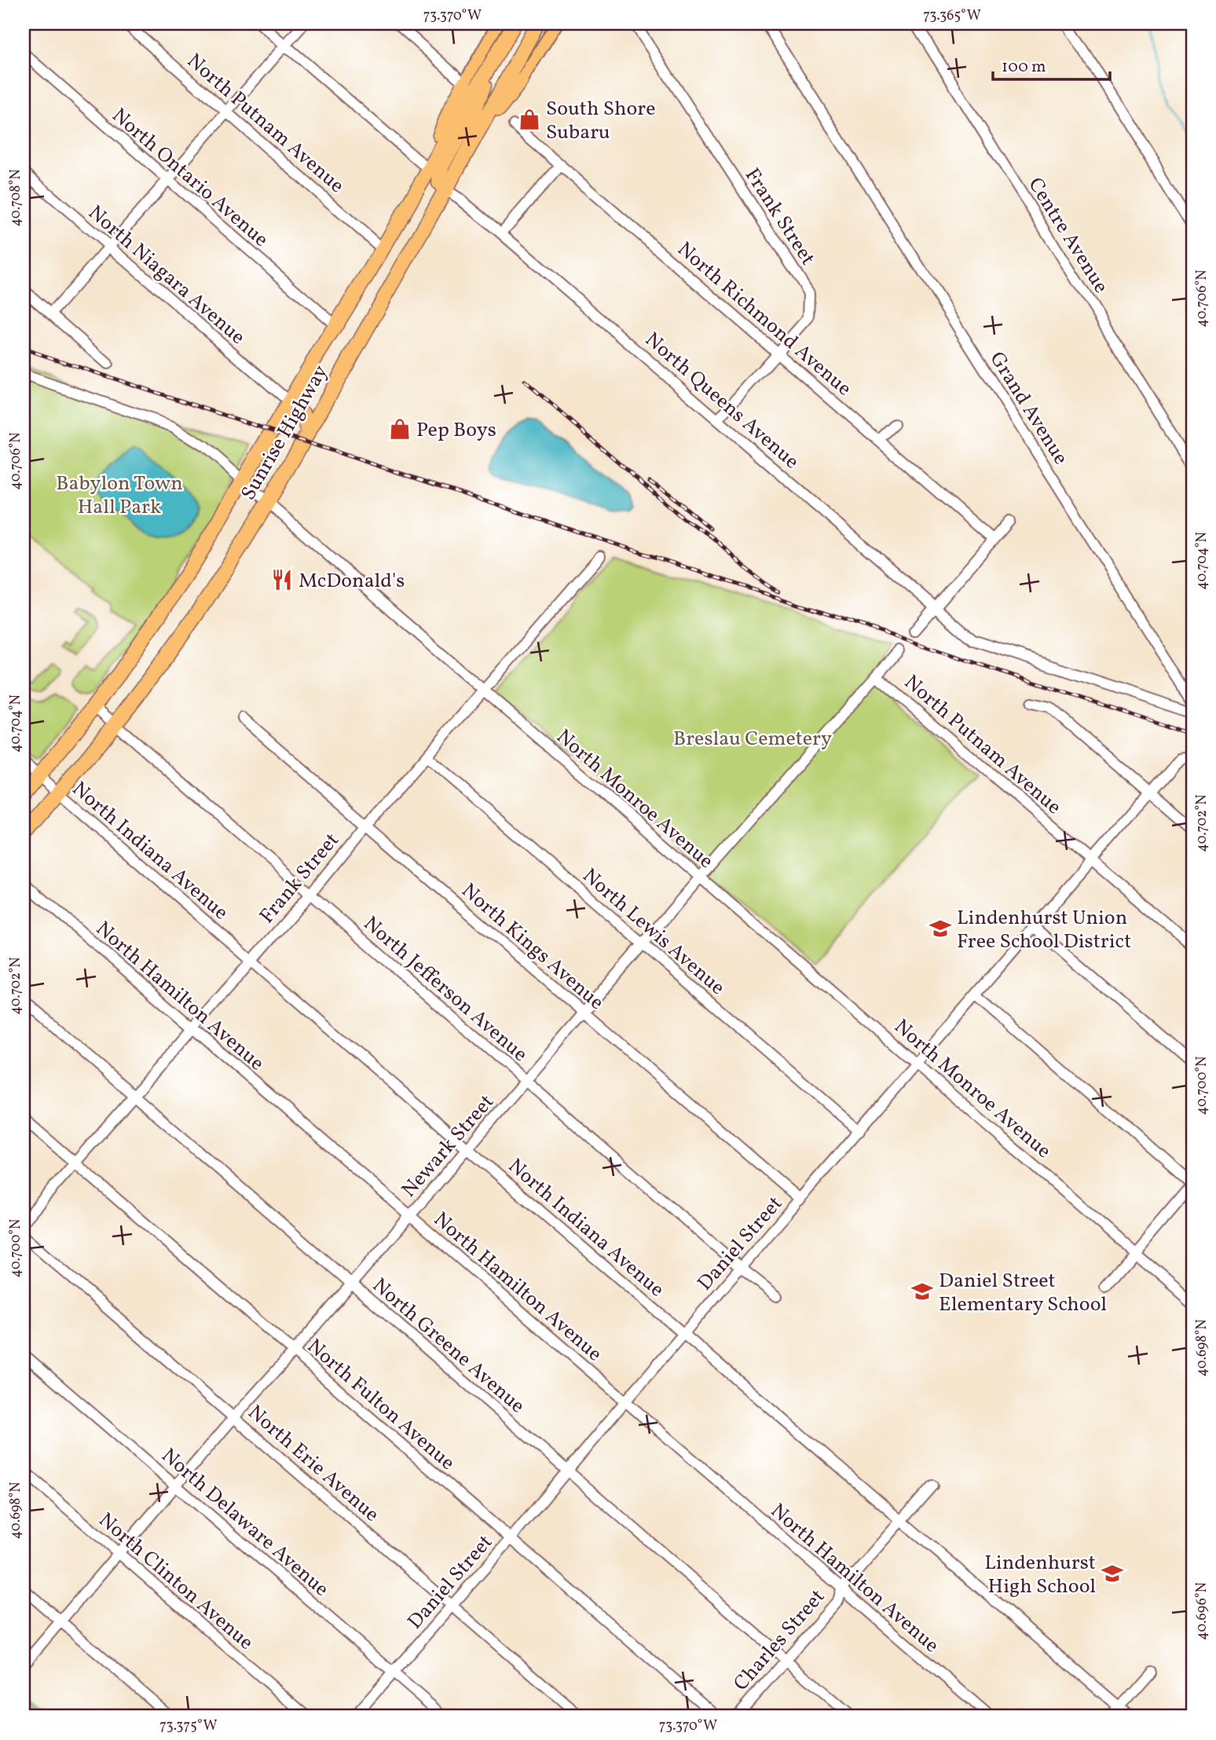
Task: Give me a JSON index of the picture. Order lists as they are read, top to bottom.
{
  "streets": {
    "highway": ["Sunrise Highway"],
    "street": [
      "North Putnam Avenue",
      "North Ontario Avenue",
      "Frank Street",
      "Centre Avenue",
      "North Niagara Avenue",
      "North Richmond Avenue",
      "North Queens Avenue",
      "Grand Avenue",
      "North Monroe Avenue",
      "North Indiana Avenue",
      "North Lewis Avenue",
      "North Kings Avenue",
      "North Jefferson Avenue",
      "North Hamilton Avenue",
      "Newark Street",
      "Daniel Street",
      "North Greene Avenue",
      "North Fulton Avenue",
      "North Erie Avenue",
      "North Delaware Avenue",
      "North Clinton Avenue",
      "Charles Street"
    ]
  },
  "crossings": [
    ["North Putnam Avenue", "Sunrise Highway"],
    ["North Putnam Avenue", "Newark Street"],
    ["North Putnam Avenue", "Daniel Street"],
    ["North Ontario Avenue", "Sunrise Highway"],
    ["Frank Street", "North Richmond Avenue"],
    ["Frank Street", "North Queens Avenue"],
    ["Frank Street", "North Monroe Avenue"],
    ["Frank Street", "North Indiana Avenue"],
    ["Frank Street", "North Lewis Avenue"],
    ["Frank Street", "North Kings Avenue"],
    ["Frank Street", "North Jefferson Avenue"],
    ["Frank Street", "North Hamilton Avenue"],
    ["Frank Street", "North Greene Avenue"],
    ["Frank Street", "North Fulton Avenue"],
    ["North Niagara Avenue", "Sunrise Highway"],
    ["North Queens Avenue", "Sunrise Highway"],
    ["Sunrise Highway", "North Monroe Avenue"],
    ["Sunrise Highway", "North Indiana Avenue"],
    ["Sunrise Highway", "North Jefferson Avenue"],
    ["North Monroe Avenue", "Newark Street"],
    ["North Monroe Avenue", "Daniel Street"],
    ["North Indiana Avenue", "Newark Street"],
    ["North Indiana Avenue", "Daniel Street"],
    ["North Indiana Avenue", "Charles Street"],
    ["North Lewis Avenue", "Newark Street"],
    ["North Lewis Avenue", "Daniel Street"],
    ["North Kings Avenue", "Newark Street"],
    ["North Kings Avenue", "Daniel Street"],
    ["North Jefferson Avenue", "Newark Street"],
    ["North Jefferson Avenue", "Daniel Street"],
    ["North Hamilton Avenue", "Newark Street"],
    ["North Hamilton Avenue", "Daniel Street"],
    ["North Hamilton Avenue", "Charles Street"],
    ["Newark Street", "North Greene Avenue"],
    ["Newark Street", "North Fulton Avenue"],
    ["Newark Street", "North Erie Avenue"],
    ["Newark Street", "North Delaware Avenue"],
    ["Newark Street", "North Clinton Avenue"],
    ["Daniel Street", "North Greene Avenue"],
    ["Daniel Street", "North Fulton Avenue"],
    ["Daniel Street", "North Erie Avenue"],
    ["Daniel Street", "North Delaware Avenue"],
    ["North Greene Avenue", "Charles Street"]
  ],
  "parks": ["Babylon Town Hall Park", "Breslau Cemetery"],
  "places": {
    "shop": ["South Shore Subaru", "Pep Boys"],
    "restaurant": ["McDonald's"],
    "school or university": ["Lindenhurst Union Free School District", "Daniel Street Elementary School", "Lindenhurst High School"]
  },
  "scale_bar": "100 m",
  "coordinates": [
    "73.370°W",
    "73.365°W",
    "40.708°N",
    "40.706°N",
    "40.704°N",
    "40.702°N",
    "40.700°N",
    "40.698°N",
    "40.696°N",
    "73.375°W"
  ]
}
